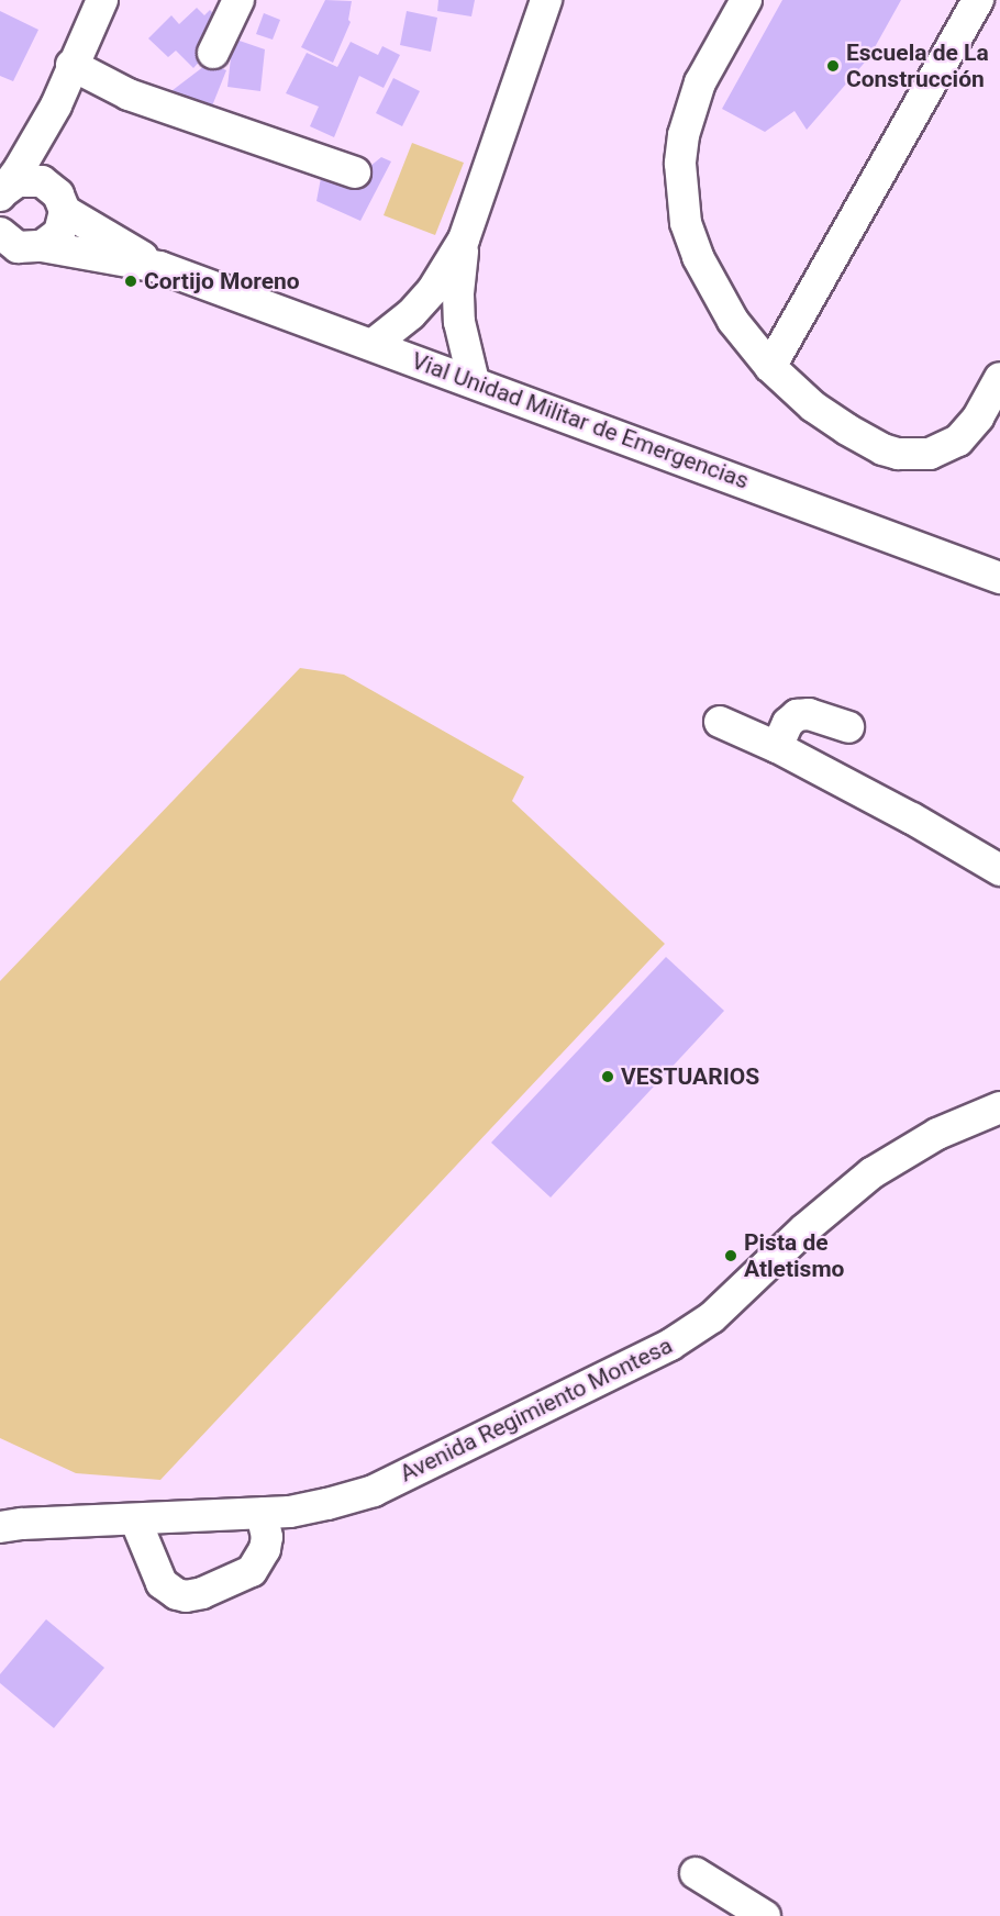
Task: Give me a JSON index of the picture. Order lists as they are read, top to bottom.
{
  "streets": {
    "street": ["Vial Unidad Militar de Emergencias", "Avenida Regimiento Montesa"]
  },
  "places": [
    "Escuela de La Construcción",
    "Cortijo Moreno",
    "VESTUARIOS",
    "Pista de Atletismo"
  ]
}
